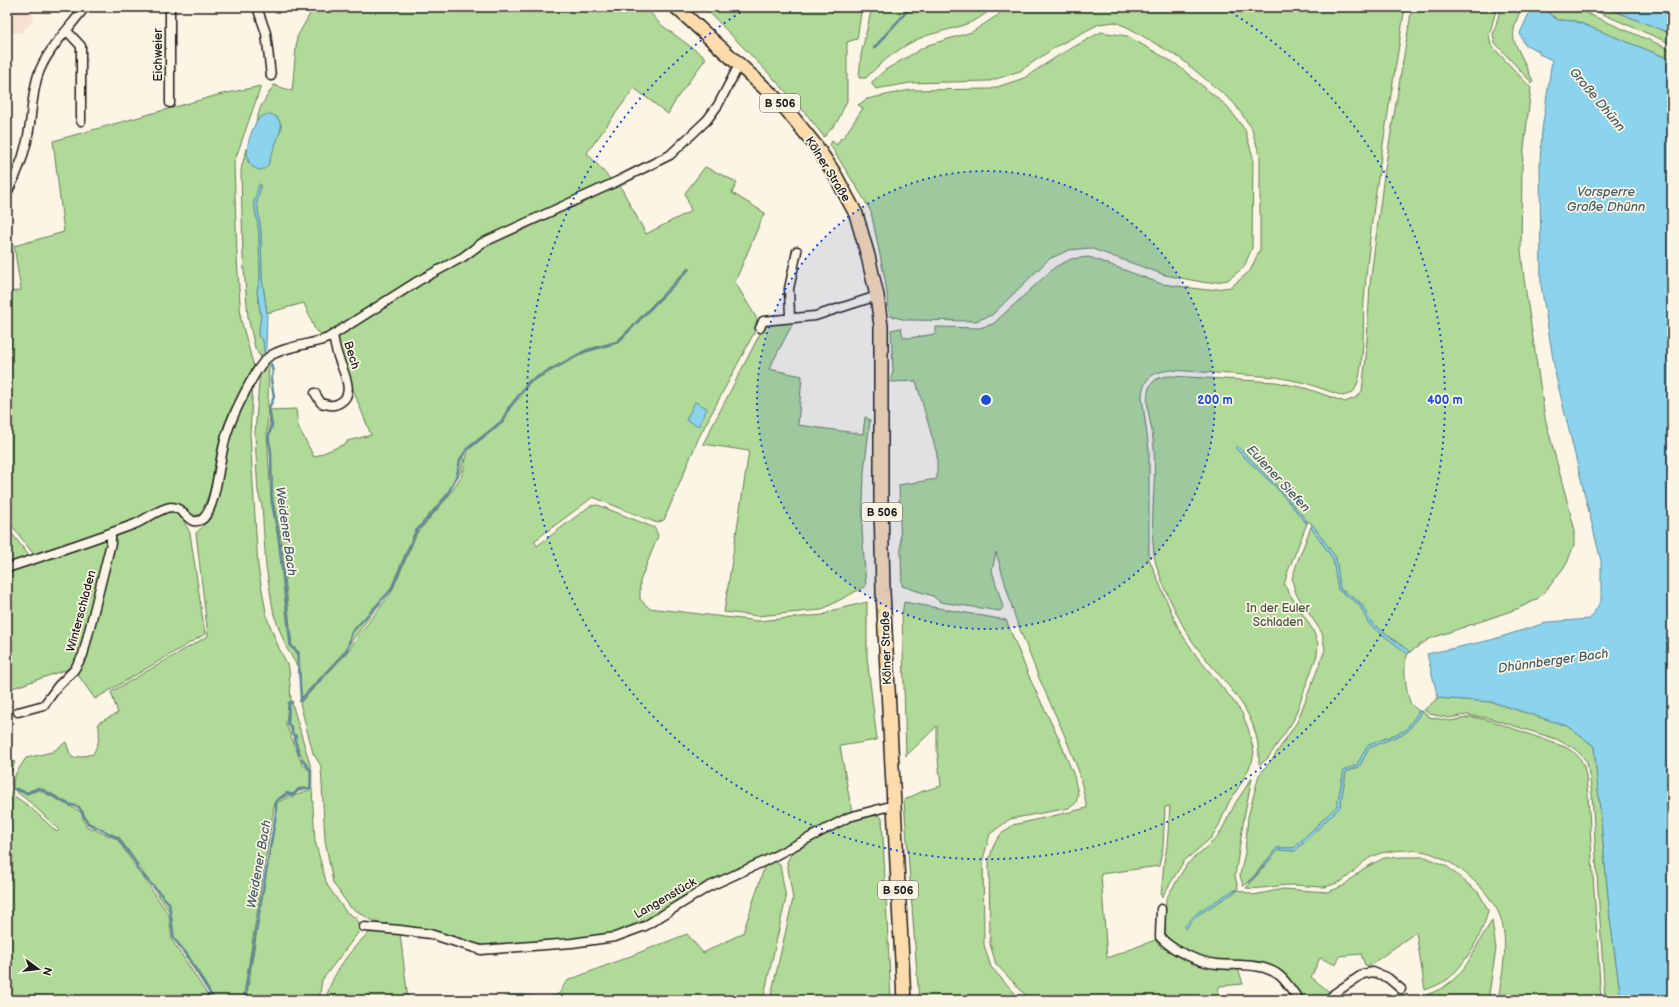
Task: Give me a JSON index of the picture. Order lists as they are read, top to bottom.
{
  "streets": {
    "main road": ["B 506", "Kölner Straße"],
    "street": [
      "Eichweier",
      "Bech",
      "Winterschladen",
      "Langenstück"
    ]
  },
  "crossings": [
    ["Kölner Straße", "Langenstück"],
    ["Bech", "Winterschladen"]
  ],
  "water": [
    "Große Dhünn",
    "Vorsperre Große Dhünn",
    "Eulener Siefen",
    "Weidener Bach",
    "Dhünnberger Bach"
  ],
  "parks": ["In der Euler Schladen"],
  "north": "right",
  "rings": ["200 m", "400 m"]
}
